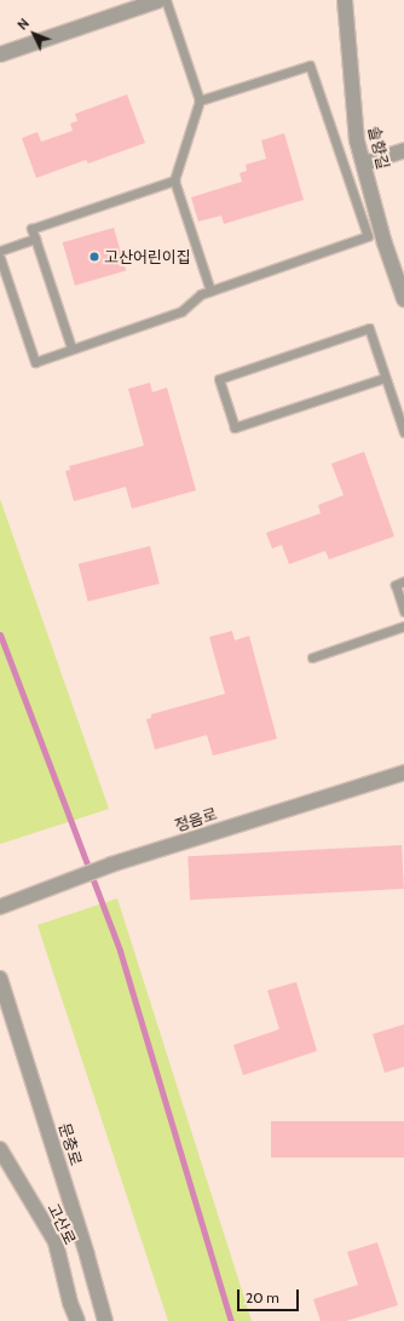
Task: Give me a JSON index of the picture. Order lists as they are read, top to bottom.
{
  "streets": {
    "street": [
      "솔향길",
      "정음로",
      "문충로",
      "고산로"
    ]
  },
  "places": ["고산어린이집"],
  "scale_bar": "20 m",
  "north": "top left"
}
